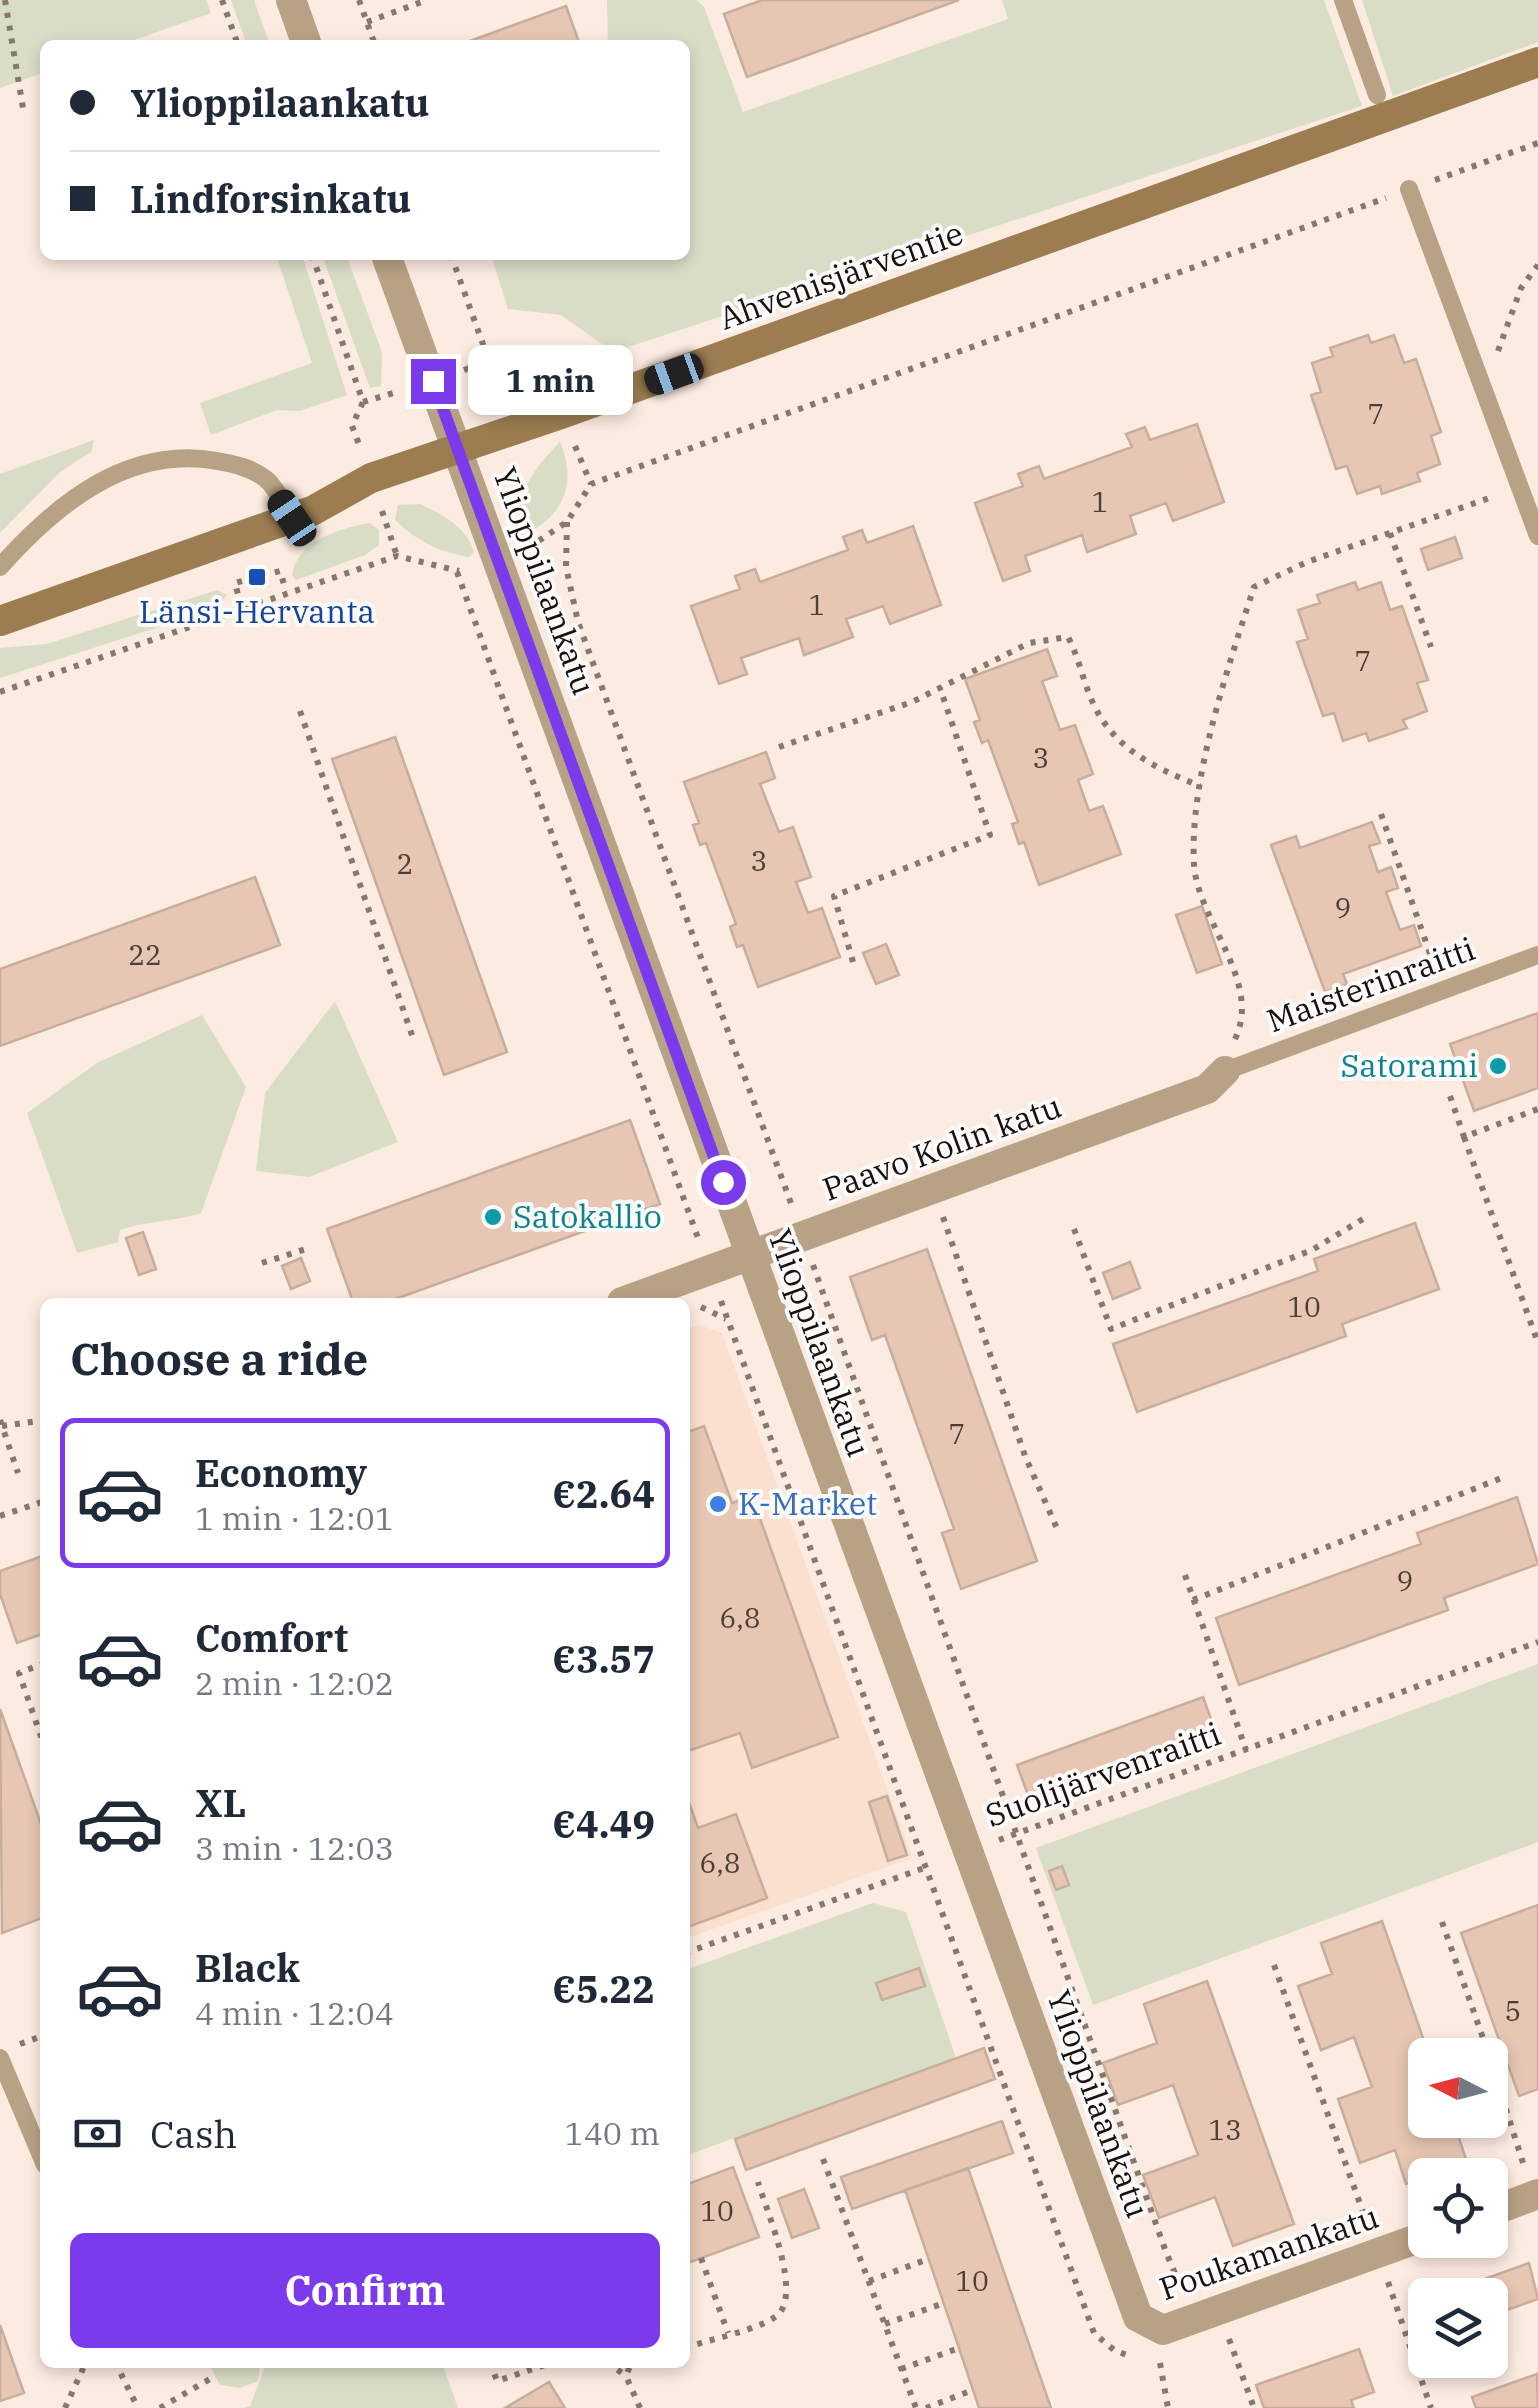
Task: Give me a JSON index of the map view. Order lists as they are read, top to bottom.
{
  "streets": {
    "main road": ["Ahvenisjärventie"],
    "street": ["Ylioppilaankatu", "Paavo Kolin katu", "Poukamankatu"],
    "lane": ["Maisterinraitti"],
    "path": ["Suolijärvenraitti"]
  },
  "crossings": [
    ["Ahvenisjärventie", "Ylioppilaankatu"],
    ["Ylioppilaankatu", "Paavo Kolin katu"],
    ["Ylioppilaankatu", "Suolijärvenraitti"],
    ["Ylioppilaankatu", "Poukamankatu"],
    ["Maisterinraitti", "Paavo Kolin katu"]
  ],
  "places": {
    "transit": ["Länsi-Hervanta"],
    "other": ["Satorami", "Satokallio", "K-Market"]
  },
  "house_numbers": [
    "7",
    "1",
    "1",
    "7",
    "3",
    "3",
    "2",
    "9",
    "22",
    "10",
    "7",
    "9",
    "6,8",
    "6,8",
    "5",
    "13",
    "10",
    "10"
  ],
  "north": "left",
  "page": {
    "banner": ["Ylioppilaankatu", "Lindforsinkatu"],
    "bubble": "1 min",
    "heading": "Choose a ride",
    "list": [
      {
        "name": "Economy",
        "note": "1 min · 12:01",
        "value": "€2.64"
      },
      {
        "name": "Comfort",
        "note": "2 min · 12:02",
        "value": "€3.57"
      },
      {
        "name": "XL",
        "note": "3 min · 12:03",
        "value": "€4.49"
      },
      {
        "name": "Black",
        "note": "4 min · 12:04",
        "value": "€5.22"
      }
    ],
    "pay": ["Cash", "140 m"],
    "buttons": "Confirm"
  }
}
